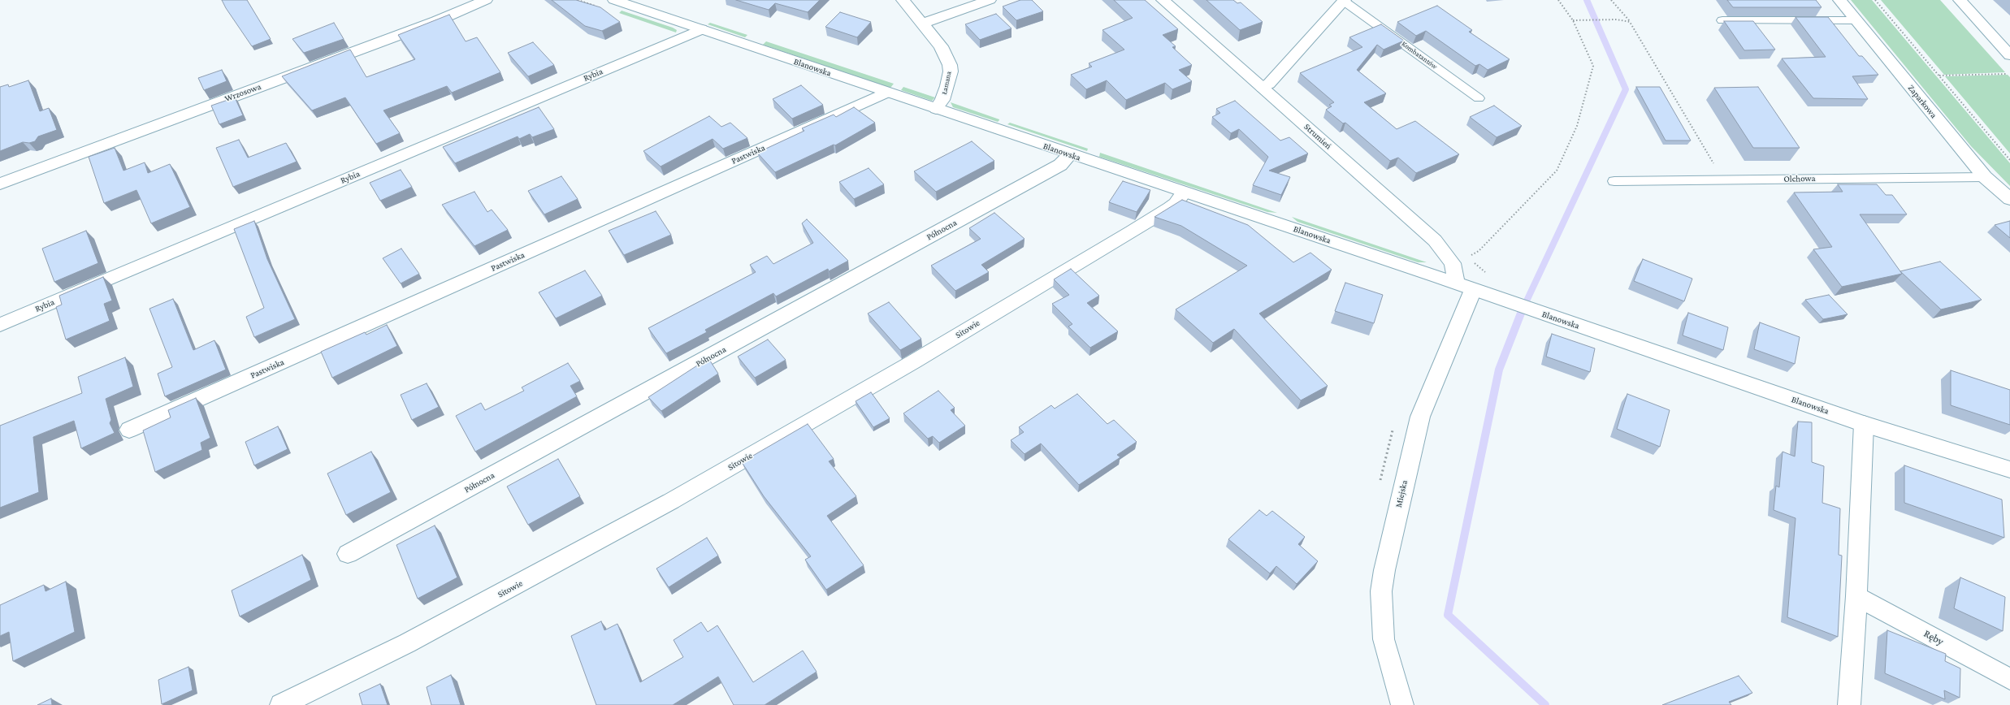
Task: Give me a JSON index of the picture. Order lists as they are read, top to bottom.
{
  "streets": {
    "street": [
      "Kombatantów",
      "Blanowska",
      "Rybia",
      "Łamana",
      "Wrzosowa",
      "Zaparkowa",
      "Strumień",
      "Pastwiska",
      "Północna",
      "Sitowie",
      "Miejska",
      "Ręby"
    ],
    "lane": ["Olchowa"]
  },
  "crossings": [
    ["Kombatantów", "Strumień"],
    ["Blanowska", "Rybia"],
    ["Blanowska", "Łamana"],
    ["Blanowska", "Strumień"],
    ["Blanowska", "Pastwiska"],
    ["Blanowska", "Północna"],
    ["Blanowska", "Sitowie"],
    ["Blanowska", "Miejska"],
    ["Zaparkowa", "Olchowa"],
    ["Strumień", "Miejska"]
  ]
}
